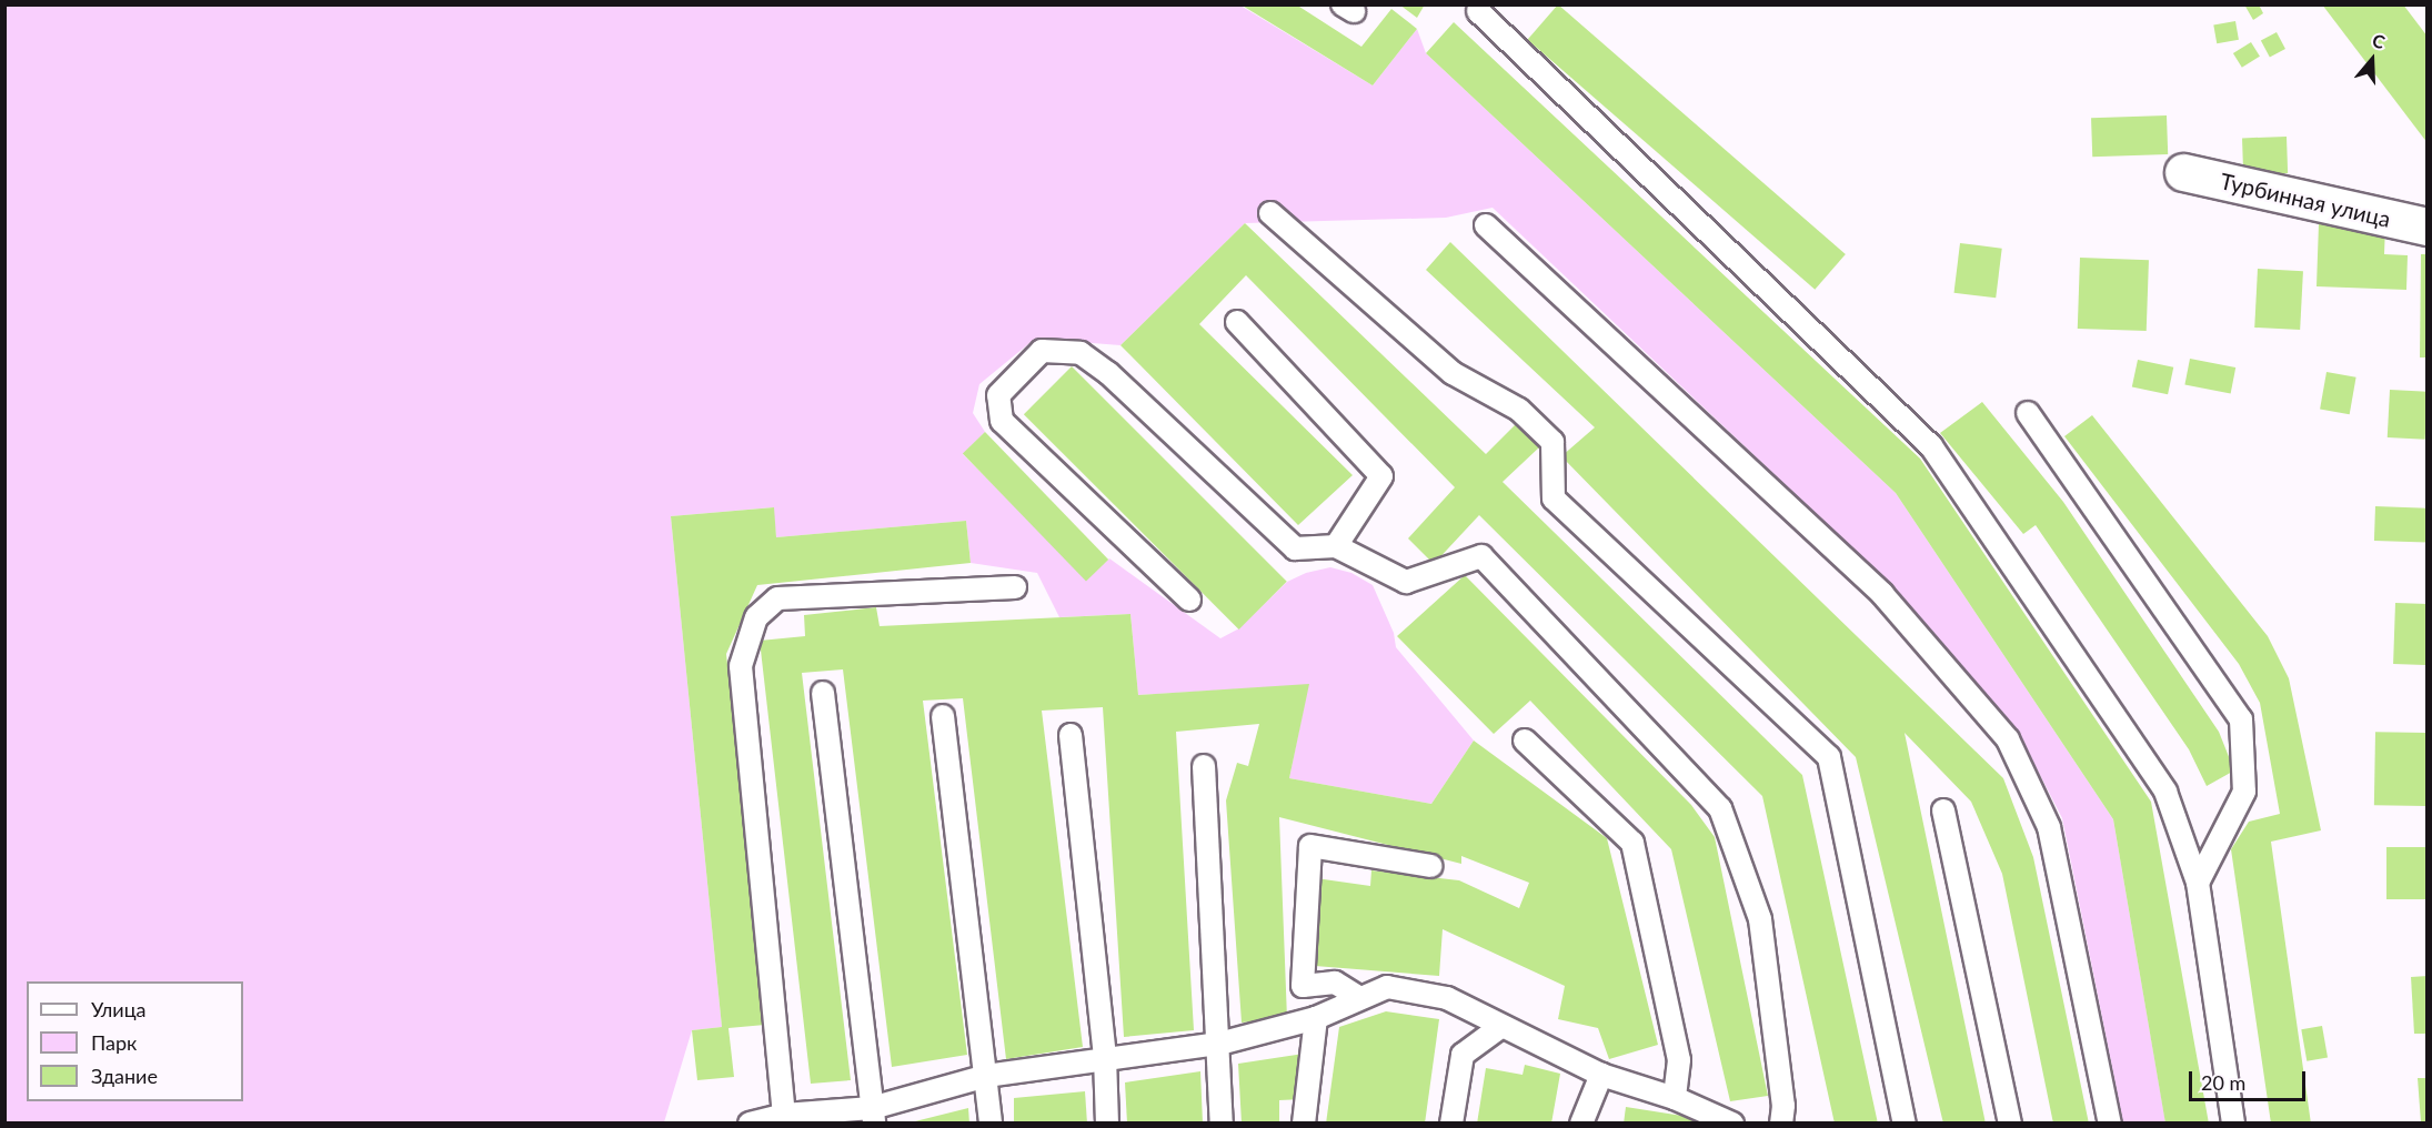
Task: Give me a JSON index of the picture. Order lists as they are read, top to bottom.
{
  "streets": {
    "street": ["Турбинная улица"]
  },
  "legend": ["Улица", "Парк", "Здание"],
  "scale_bar": "20 m",
  "north": "top"
}
